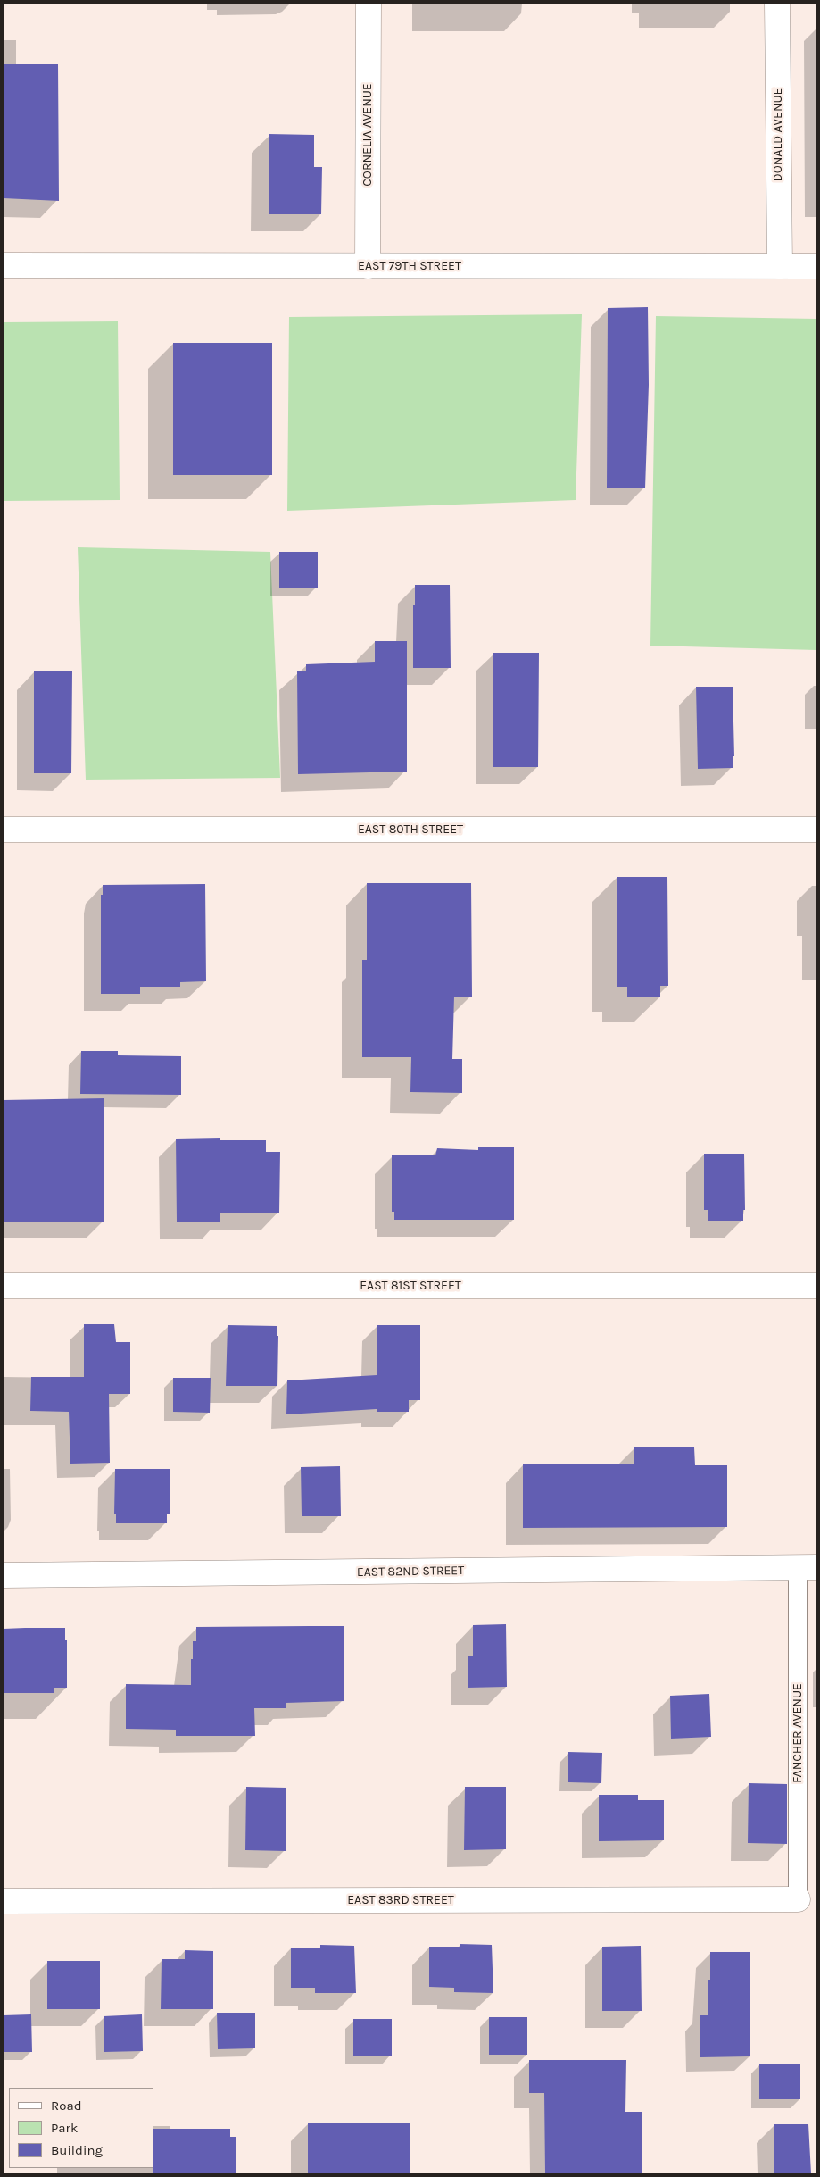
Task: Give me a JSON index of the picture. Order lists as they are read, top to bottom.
{
  "streets": {
    "street": [
      "CORNELIA AVENUE",
      "DONALD AVENUE",
      "EAST 79TH STREET",
      "EAST 80TH STREET",
      "EAST 81ST STREET",
      "EAST 82ND STREET",
      "EAST 83RD STREET"
    ],
    "lane": ["FANCHER AVENUE"]
  },
  "crossings": [
    ["CORNELIA AVENUE", "EAST 79TH STREET"],
    ["DONALD AVENUE", "EAST 79TH STREET"],
    ["EAST 82ND STREET", "FANCHER AVENUE"],
    ["FANCHER AVENUE", "EAST 83RD STREET"]
  ],
  "legend": ["Road", "Park", "Building"]
}
